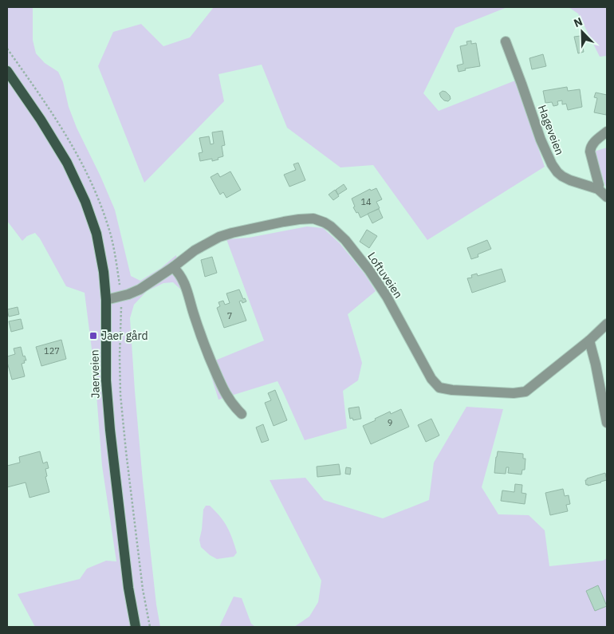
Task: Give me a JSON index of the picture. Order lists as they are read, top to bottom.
{
  "streets": {
    "main road": ["Jaerveien"],
    "street": ["Hageveien", "Loftuveien"]
  },
  "crossings": [
    ["Loftuveien", "Jaerveien"]
  ],
  "places": {
    "transit": ["Jaer gård"]
  },
  "house_numbers": [
    "14",
    "7",
    "127",
    "9"
  ],
  "north": "top left"
}
